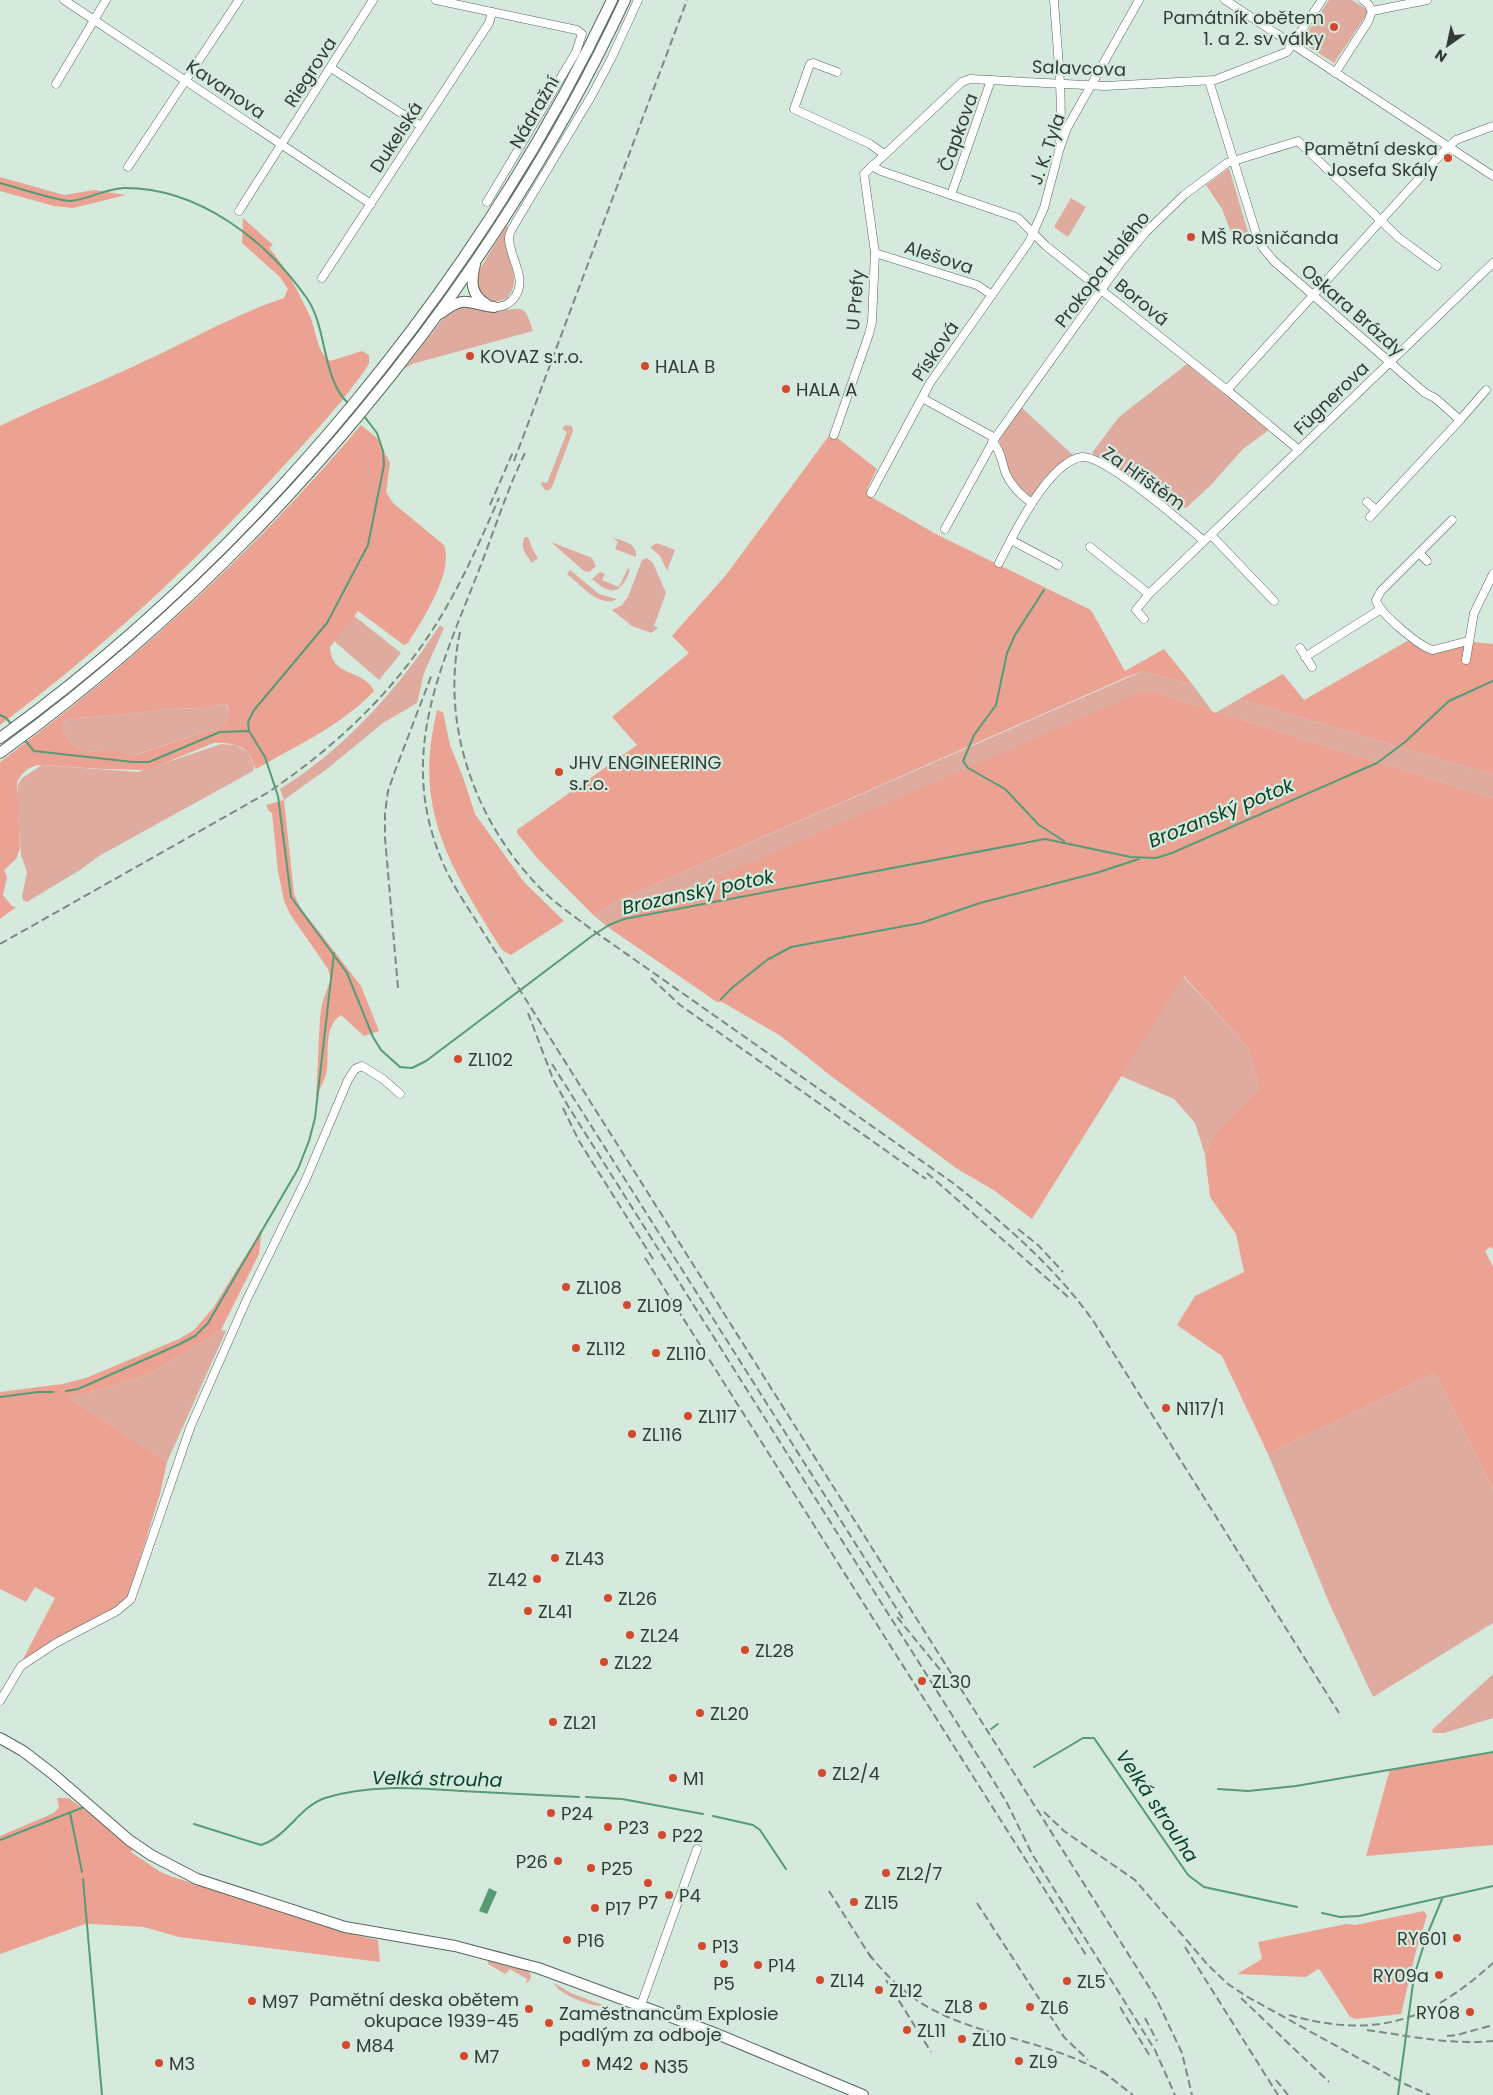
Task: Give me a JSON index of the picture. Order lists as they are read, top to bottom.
{
  "streets": {
    "main road": ["Nádražní"],
    "street": [
      "Salavcova",
      "Riegrova",
      "Kavanova",
      "Čapkova",
      "Dukelská",
      "J. K. Tyla",
      "Alešova",
      "Prokopa Holého",
      "U Prefy",
      "Borová",
      "Oskara Brázdy",
      "Písková",
      "Fügnerova",
      "Za Hřištěm"
    ]
  },
  "crossings": [
    ["Salavcova", "Čapkova"],
    ["Salavcova", "J. K. Tyla"],
    ["Salavcova", "U Prefy"],
    ["Salavcova", "Borová"],
    ["Salavcova", "Oskara Brázdy"],
    ["Riegrova", "Kavanova"],
    ["Kavanova", "Dukelská"],
    ["Čapkova", "Borová"],
    ["J. K. Tyla", "Borová"],
    ["J. K. Tyla", "Písková"],
    ["Alešova", "U Prefy"],
    ["Alešova", "Písková"],
    ["Prokopa Holého", "Borová"],
    ["Prokopa Holého", "Oskara Brázdy"],
    ["U Prefy", "Borová"],
    ["Borová", "Písková"],
    ["Borová", "Fügnerova"],
    ["Oskara Brázdy", "Fügnerova"],
    ["Fügnerova", "Za Hřištěm"]
  ],
  "water": ["Brozanský potok", "Velká strouha"],
  "places": [
    "Památník obětem 1. a 2. sv války",
    "Pamětní deska Josefa Skály",
    "MŠ Rosničanda",
    "KOVAZ s.r.o.",
    "HALA B",
    "HALA A",
    "JHV ENGINEERING s.r.o.",
    "ZL102",
    "ZL108",
    "ZL109",
    "ZL112",
    "ZL110",
    "N117/1",
    "ZL117",
    "ZL116",
    "ZL43",
    "ZL42",
    "ZL26",
    "ZL41",
    "ZL24",
    "ZL28",
    "ZL22",
    "ZL30",
    "ZL20",
    "ZL21",
    "ZL2/4",
    "M1",
    "P24",
    "P23",
    "P22",
    "P26",
    "P25",
    "ZL2/7",
    "P7",
    "P4",
    "ZL15",
    "P17",
    "RY601",
    "P16",
    "P13",
    "P5",
    "P14",
    "RY09a",
    "ZL14",
    "ZL5",
    "ZL12",
    "M97",
    "ZL8",
    "ZL6",
    "Pamětní deska obětem okupace 1939-45",
    "RY08",
    "Zaměstnancům Explosie padlým za odboje",
    "ZL11",
    "ZL10",
    "M84",
    "M7",
    "ZL9",
    "M3",
    "M42",
    "N35"
  ],
  "north": "bottom left"
}
